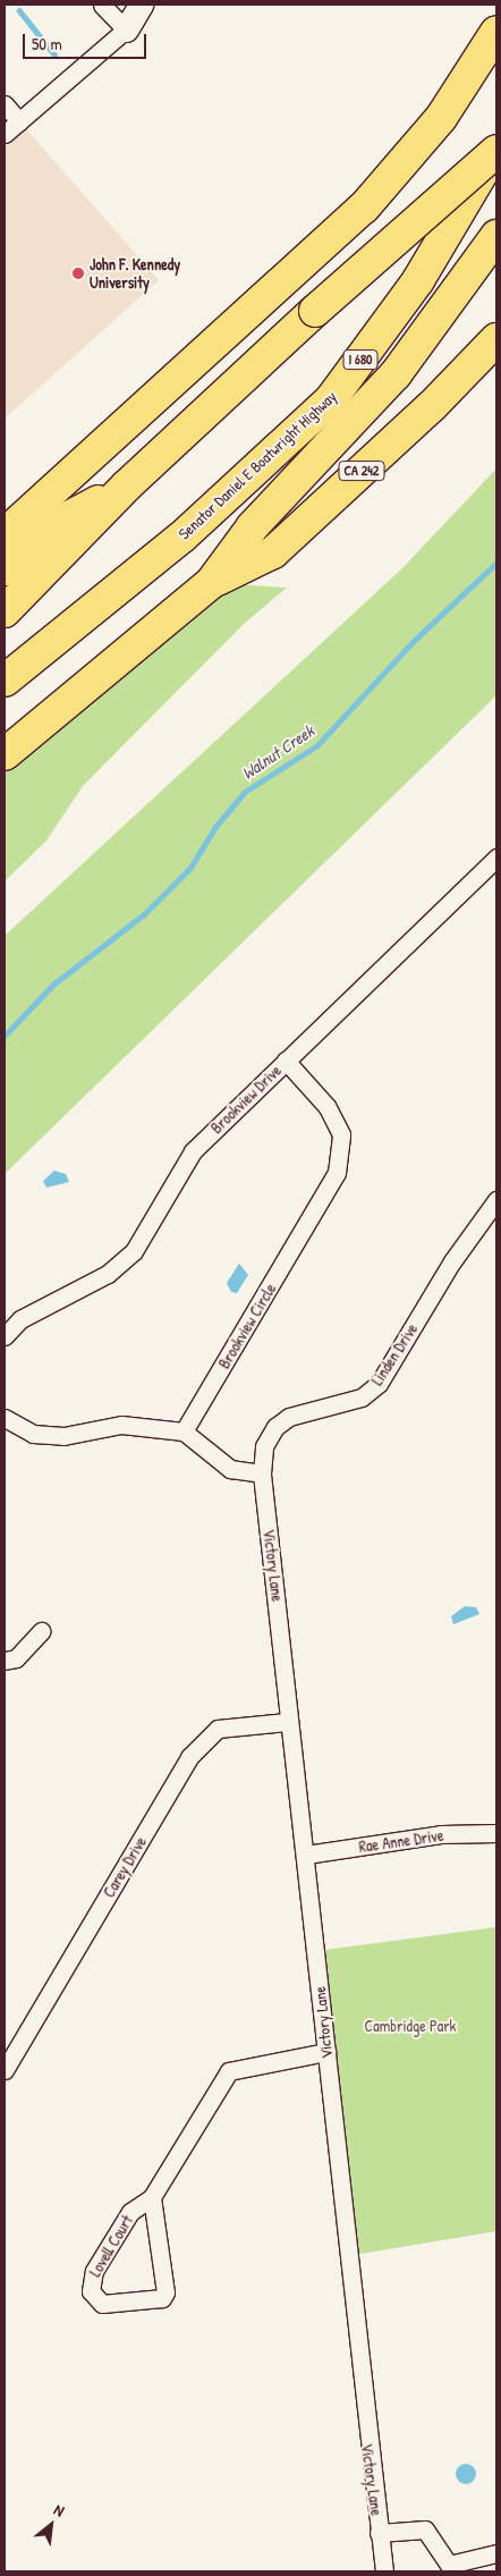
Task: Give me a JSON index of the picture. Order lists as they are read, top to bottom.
{
  "streets": {
    "highway": ["I 680", "Senator Daniel E Boatwright Highway", "CA 242"],
    "street": [
      "Brookview Drive",
      "Brookview Circle",
      "Linden Drive",
      "Victory Lane",
      "Rae Anne Drive",
      "Carey Drive",
      "Lovell Court"
    ]
  },
  "crossings": [
    ["Senator Daniel E Boatwright Highway", "CA 242"],
    ["Brookview Drive", "Brookview Circle"],
    ["Linden Drive", "Victory Lane"],
    ["Victory Lane", "Rae Anne Drive"],
    ["Victory Lane", "Carey Drive"],
    ["Victory Lane", "Lovell Court"]
  ],
  "water": ["Walnut Creek"],
  "parks": ["Cambridge Park"],
  "places": ["John F. Kennedy University"],
  "scale_bar": "50 m",
  "north": "top right"
}
